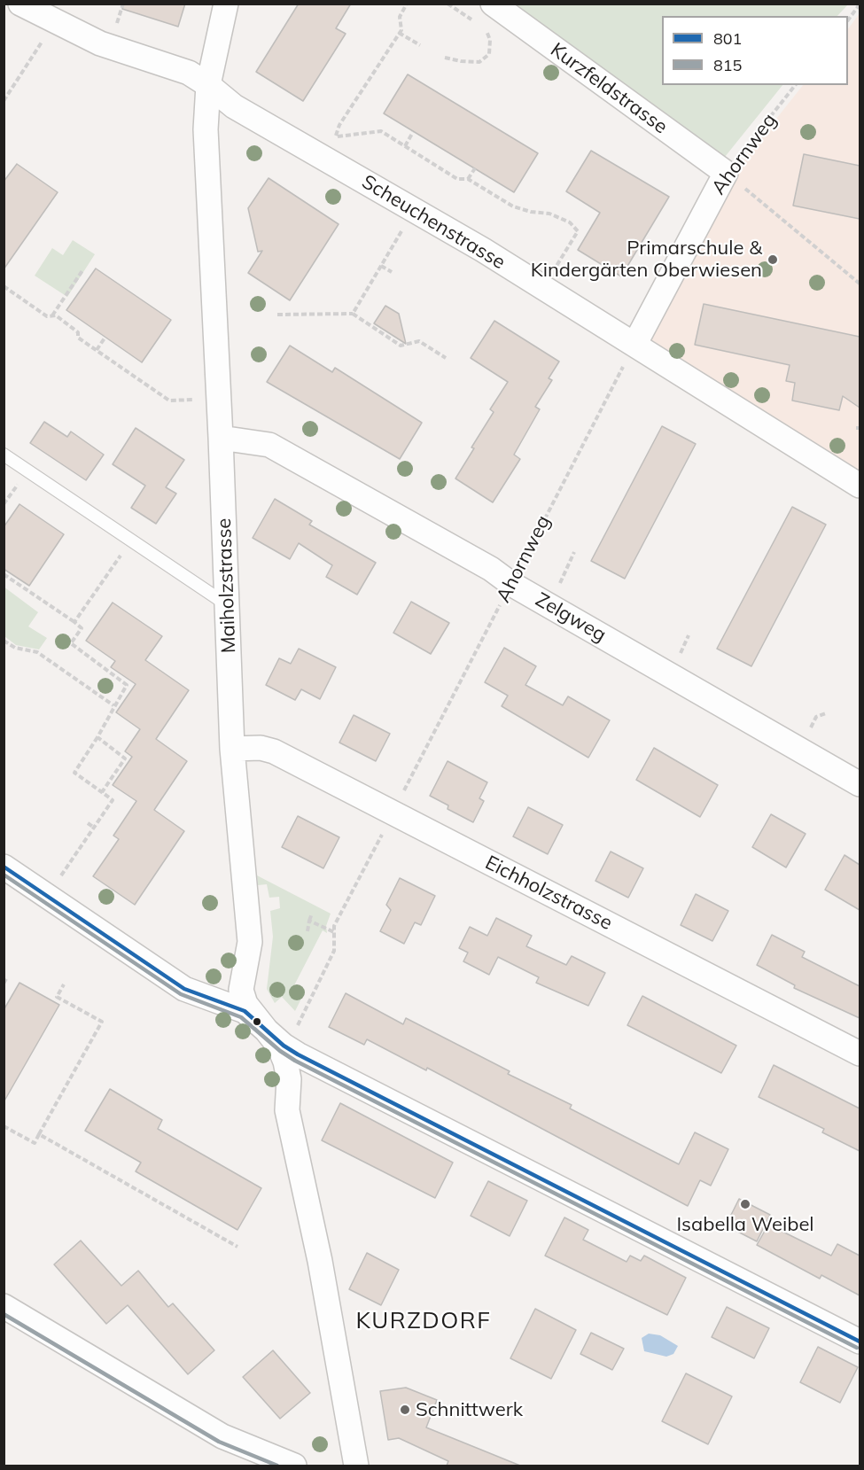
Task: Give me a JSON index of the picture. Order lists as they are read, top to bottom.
{
  "streets": {
    "street": [
      "Kurzfeldstrasse",
      "Ahornweg",
      "Scheuchenstrasse",
      "Maiholzstrasse",
      "Zelgweg",
      "Eichholzstrasse"
    ]
  },
  "crossings": [
    ["Kurzfeldstrasse", "Ahornweg"],
    ["Ahornweg", "Scheuchenstrasse"],
    ["Ahornweg", "Zelgweg"],
    ["Ahornweg", "Eichholzstrasse"],
    ["Scheuchenstrasse", "Maiholzstrasse"],
    ["Maiholzstrasse", "Zelgweg"],
    ["Maiholzstrasse", "Eichholzstrasse"]
  ],
  "districts": ["KURZDORF"],
  "places": ["Primarschule & Kindergärten Oberwiesen", "Isabella Weibel", "Schnittwerk"],
  "lines": ["transit line 801", "transit line 815"],
  "legend": ["801", "815"]
}
